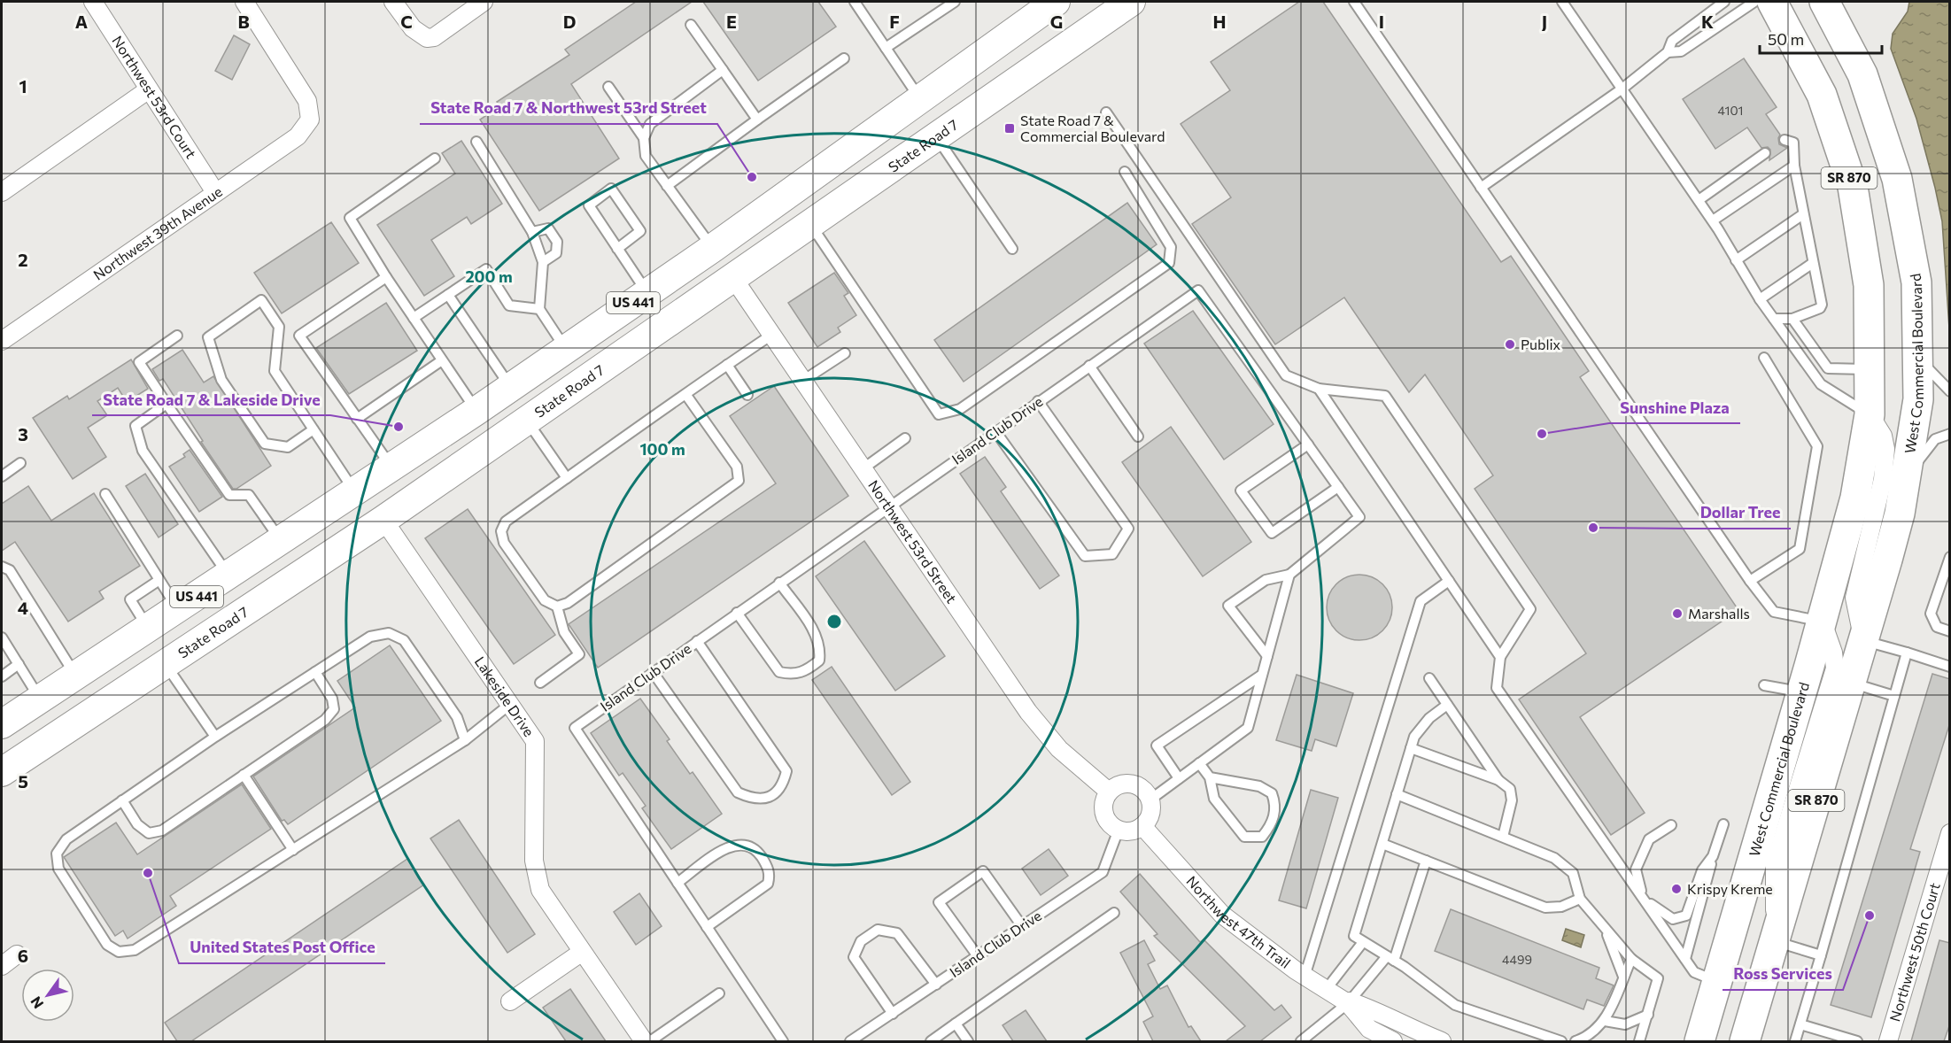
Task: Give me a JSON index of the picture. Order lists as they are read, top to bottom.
{
  "streets": {
    "highway": ["SR 870", "West Commercial Boulevard"],
    "main road": ["State Road 7", "US 441"],
    "street": [
      "Northwest 53rd Court",
      "Northwest 39th Avenue",
      "Northwest 53rd Street",
      "Lakeside Drive",
      "Northwest 47th Trail",
      "Northwest 50th Court"
    ],
    "lane": ["Island Club Drive"]
  },
  "crossings": [
    ["Northwest 53rd Court", "Northwest 39th Avenue"],
    ["State Road 7", "Northwest 53rd Street"],
    ["State Road 7", "Lakeside Drive"],
    ["Island Club Drive", "Northwest 53rd Street"],
    ["Island Club Drive", "Northwest 47th Trail"],
    ["Northwest 53rd Street", "Northwest 47th Trail"]
  ],
  "places": {
    "transit": ["State Road 7 & Commercial Boulevard"],
    "other": [
      "State Road 7 & Northwest 53rd Street",
      "Publix",
      "State Road 7 & Lakeside Drive",
      "Sunshine Plaza",
      "Dollar Tree",
      "Marshalls",
      "United States Post Office",
      "Krispy Kreme",
      "Ross Services"
    ]
  },
  "house_numbers": ["4101", "4499"],
  "scale_bar": "50 m",
  "north": "bottom left",
  "grid": {
    "columns": [
      "A",
      "B",
      "C",
      "D",
      "E",
      "F",
      "G",
      "H",
      "I",
      "J",
      "K"
    ],
    "rows": [
      "1",
      "2",
      "3",
      "4",
      "5",
      "6"
    ]
  },
  "rings": ["200 m", "100 m"]
}
